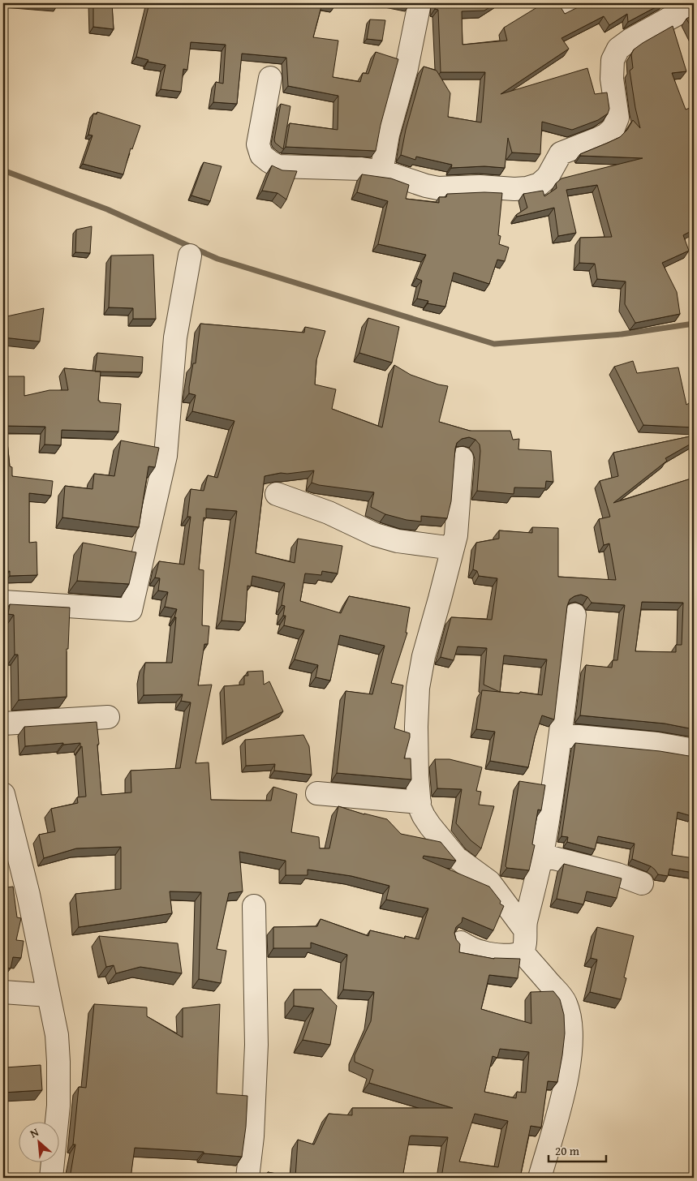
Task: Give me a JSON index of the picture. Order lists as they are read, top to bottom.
{
  "scale_bar": "20 m",
  "north": "top left"
}
